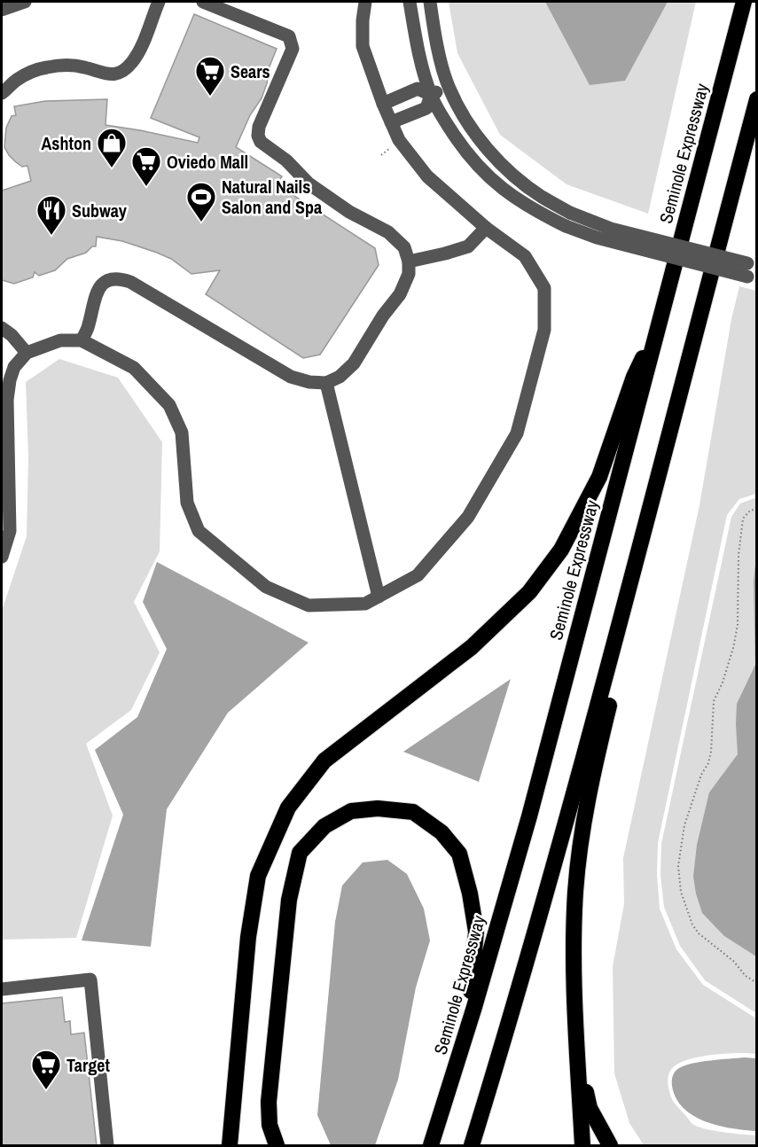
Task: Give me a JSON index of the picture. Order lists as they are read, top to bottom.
{
  "streets": {
    "highway": ["Seminole Expressway"]
  },
  "places": {
    "supermarket": ["Sears", "Oviedo Mall", "Target"],
    "shop": ["Ashton"],
    "sports": ["Natural Nails Salon and Spa"],
    "restaurant": ["Subway"]
  }
}
